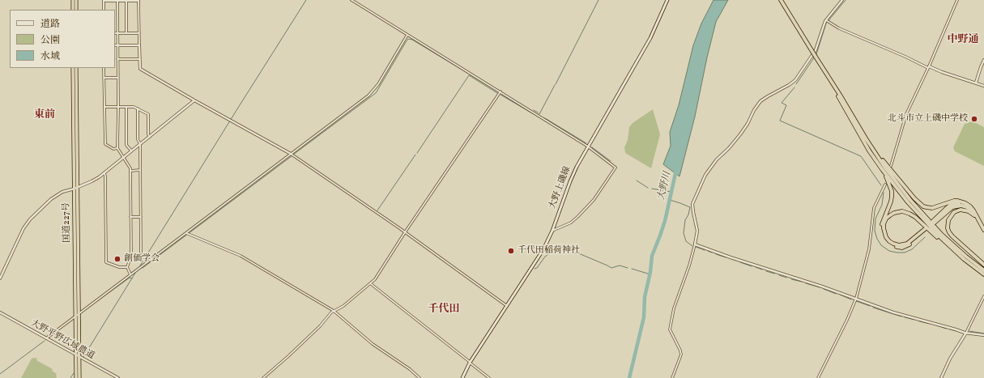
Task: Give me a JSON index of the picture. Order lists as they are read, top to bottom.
{
  "streets": {
    "highway": ["国道227号"],
    "main road": ["大野上磯線"],
    "street": ["大野平野広域農道"]
  },
  "crossings": [
    ["国道227号", "大野平野広域農道"]
  ],
  "districts": ["中野通", "東前", "千代田"],
  "water": ["大野川"],
  "places": ["北斗市立上磯中学校", "千代田稲荷神社", "創価学会"],
  "legend": ["道路", "公園", "水域"]
}
